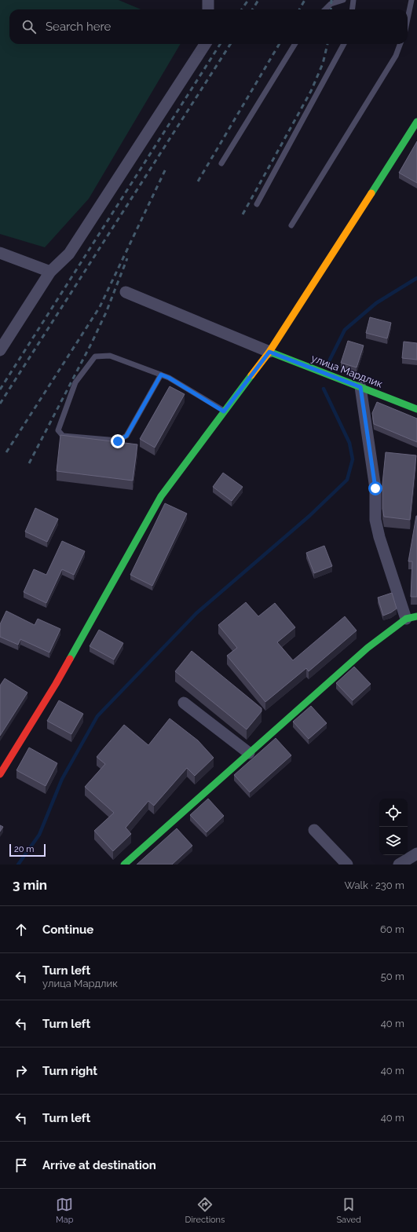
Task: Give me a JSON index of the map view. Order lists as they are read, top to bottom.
{
  "streets": {
    "main road": ["улица Мардлик"]
  },
  "scale_bar": "20 m",
  "page": {
    "search": "Search here",
    "scale": "20 m",
    "heading": ["3 min", "Walk · 230 m"],
    "list": [
      ["Continue", "60 m"],
      ["Turn left", "улица Мардлик", "50 m"],
      ["Turn left", "40 m"],
      ["Turn right", "40 m"],
      ["Turn left", "40 m"],
      "Arrive at destination"
    ],
    "nav": ["Map", "Directions", "Saved"]
  }
}
